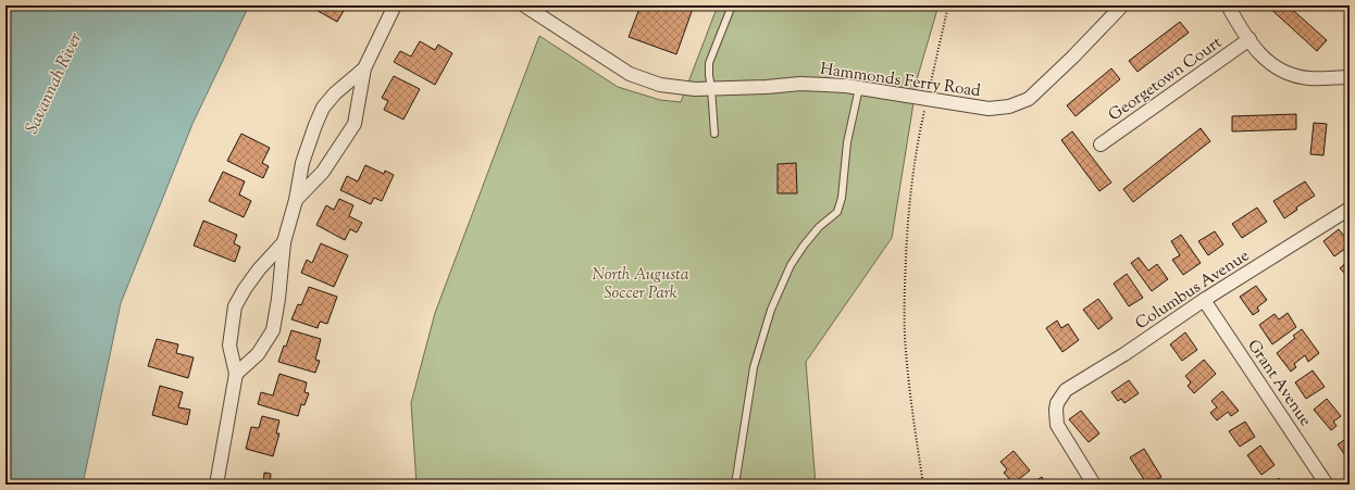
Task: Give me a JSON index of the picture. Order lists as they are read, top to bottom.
{
  "streets": {
    "street": [
      "Georgetown Court",
      "Hammonds Ferry Road",
      "Columbus Avenue",
      "Grant Avenue"
    ]
  },
  "crossings": [
    ["Columbus Avenue", "Grant Avenue"]
  ],
  "water": ["Savannah River"],
  "parks": ["North Augusta Soccer Park"]
}
